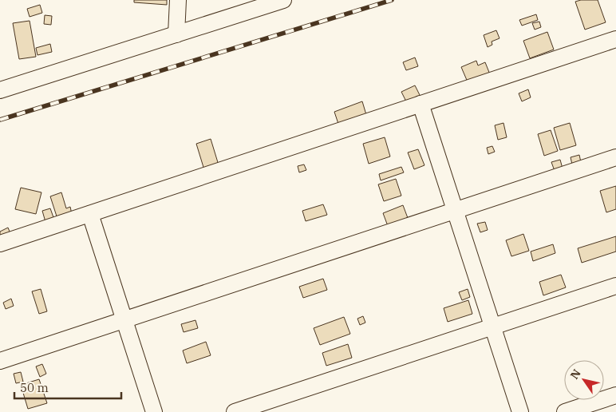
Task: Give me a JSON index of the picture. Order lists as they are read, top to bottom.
{
  "scale_bar": "50 m",
  "north": "top left"
}
